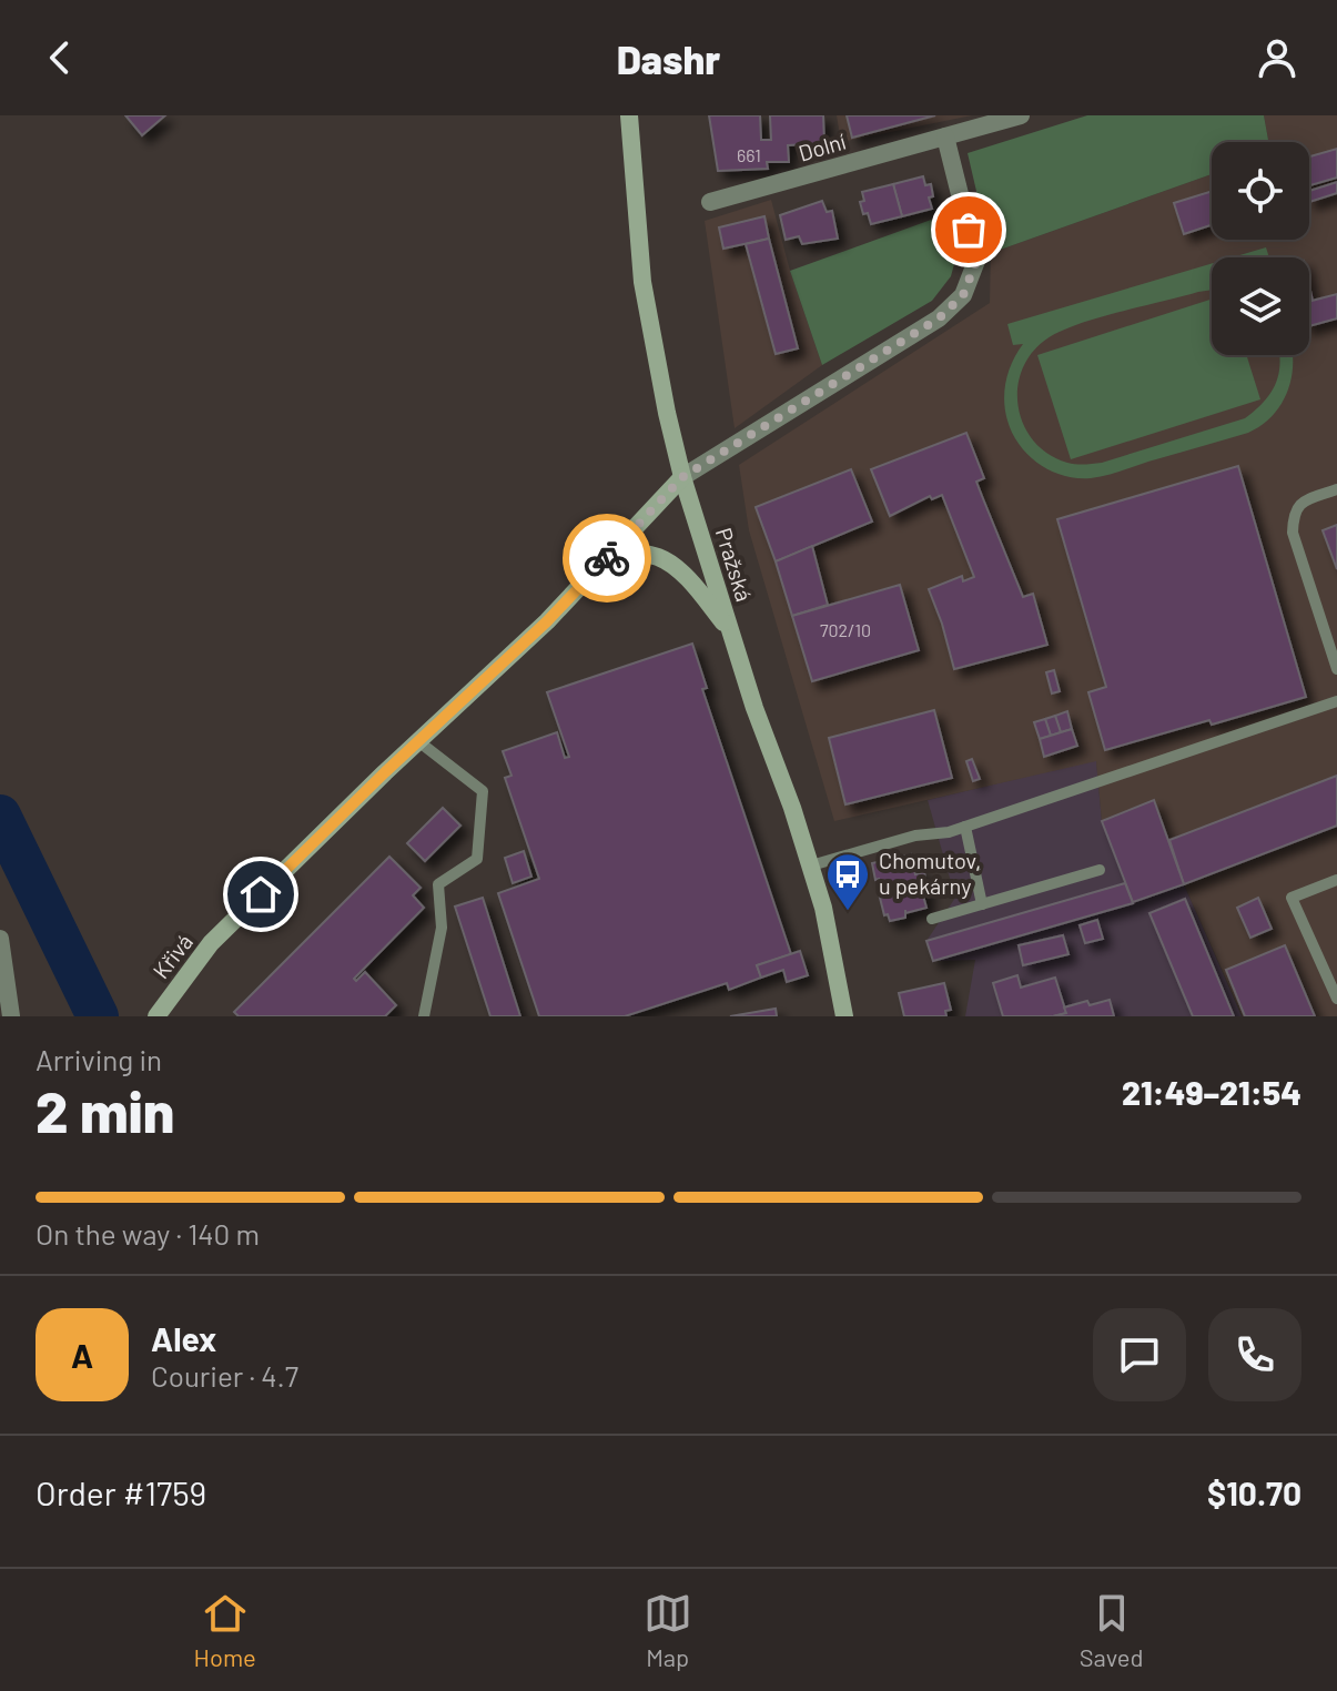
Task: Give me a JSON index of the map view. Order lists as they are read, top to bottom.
{
  "streets": {
    "main road": ["Pražská", "Křivá"],
    "street": ["Dolní"]
  },
  "crossings": [
    ["Pražská", "Křivá"]
  ],
  "places": {
    "bus stop": ["Chomutov, u pekárny"]
  },
  "house_numbers": ["661", "702/10"],
  "page": {
    "header": "Dashr",
    "heading": ["2 min", "Arriving in", "21:49–21:54"],
    "panel": [
      "Alex",
      "Courier · 4.7",
      "Order #1759",
      "$10.70"
    ],
    "bar": "On the way · 140 m",
    "round": "A",
    "tabs": ["Home", "Map", "Saved"]
  }
}
